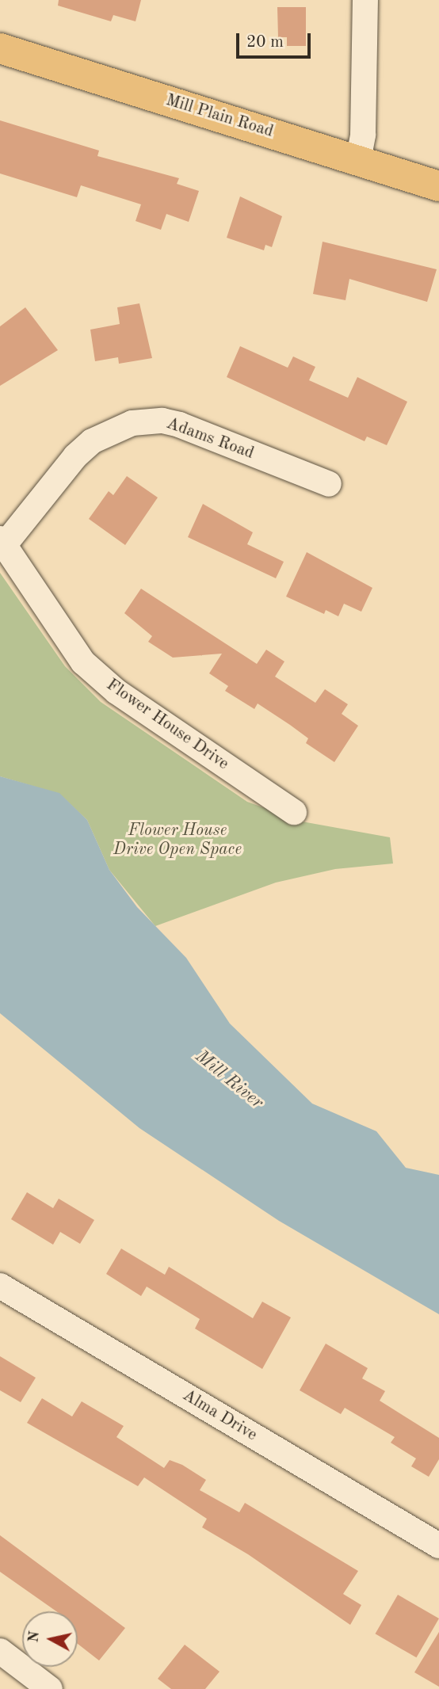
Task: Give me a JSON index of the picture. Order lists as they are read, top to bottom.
{
  "streets": {
    "main road": ["Mill Plain Road"],
    "street": ["Adams Road", "Flower House Drive", "Alma Drive"]
  },
  "crossings": [
    ["Adams Road", "Flower House Drive"]
  ],
  "water": ["Mill River"],
  "parks": ["Flower House Drive Open Space"],
  "scale_bar": "20 m",
  "north": "left"
}
